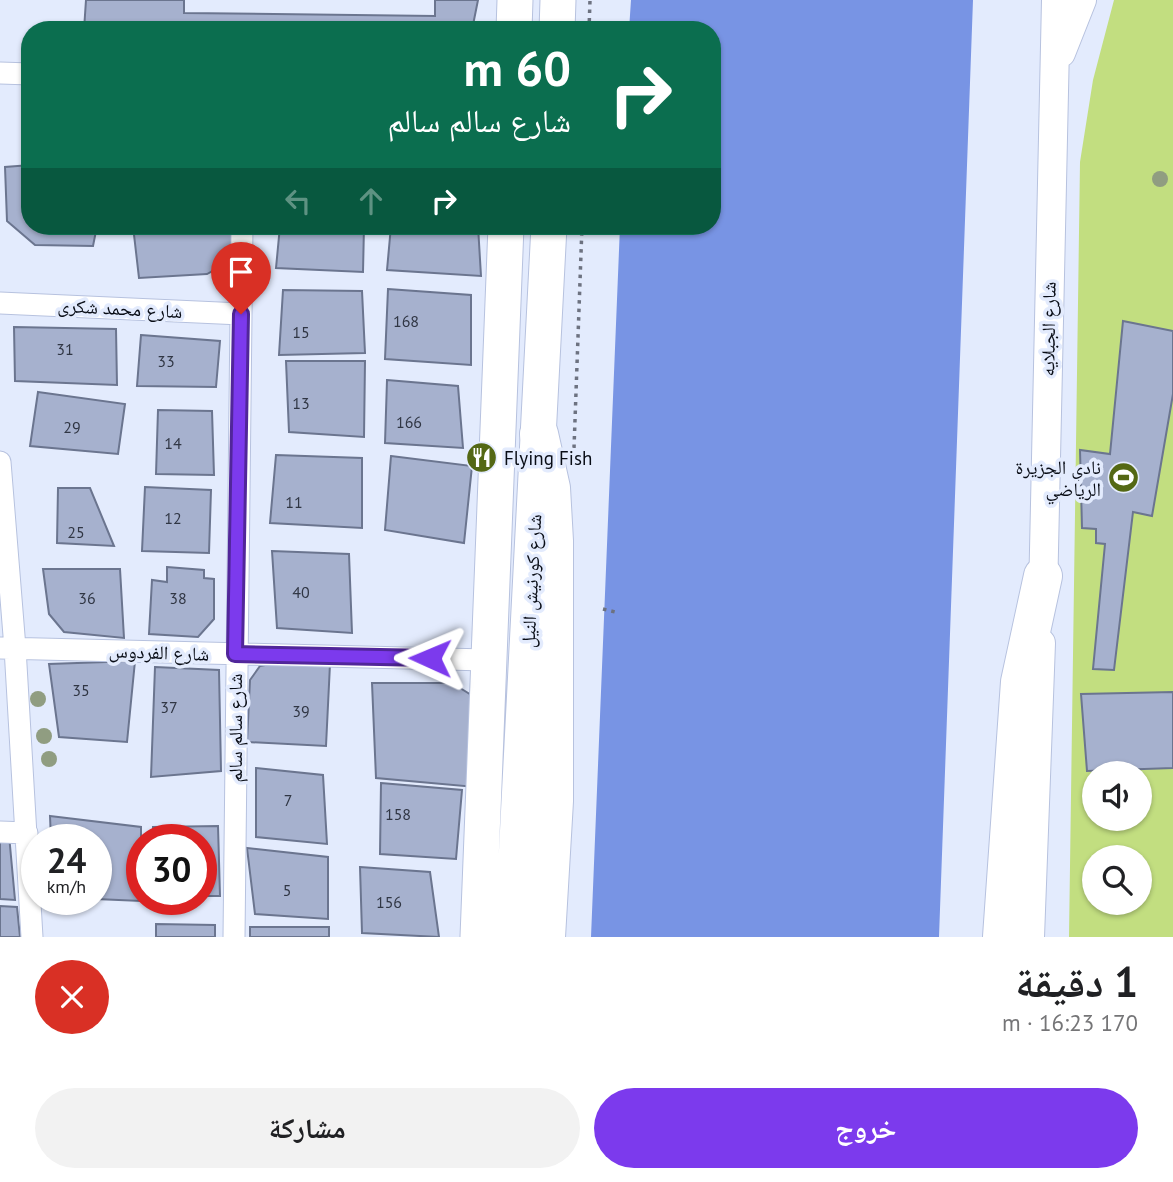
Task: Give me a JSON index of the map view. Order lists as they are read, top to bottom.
{
  "streets": {
    "main road": ["شارع كورنيش النيل"],
    "street": [
      "شارع محمد شكرى",
      "شارع الجبلايه",
      "شارع الفردوس",
      "شارع سالم سالم"
    ]
  },
  "crossings": [
    ["شارع محمد شكرى", "شارع سالم سالم"],
    ["شارع الفردوس", "شارع سالم سالم"]
  ],
  "places": {
    "restaurant": ["Flying Fish"],
    "sports": ["نادي الجزيرة الرياضي"]
  },
  "house_numbers": [
    "168",
    "15",
    "31",
    "33",
    "13",
    "166",
    "29",
    "14",
    "11",
    "12",
    "25",
    "40",
    "36",
    "38",
    "35",
    "37",
    "39",
    "7",
    "158",
    "5",
    "156"
  ],
  "page": {
    "turn": ["60 m", "شارع سالم سالم"],
    "speed": "24 km/h",
    "limit": "30",
    "heading": ["1 دقيقة", "170 m · 16:23"],
    "buttons": ["خروج", "مشاركة"]
  }
}
